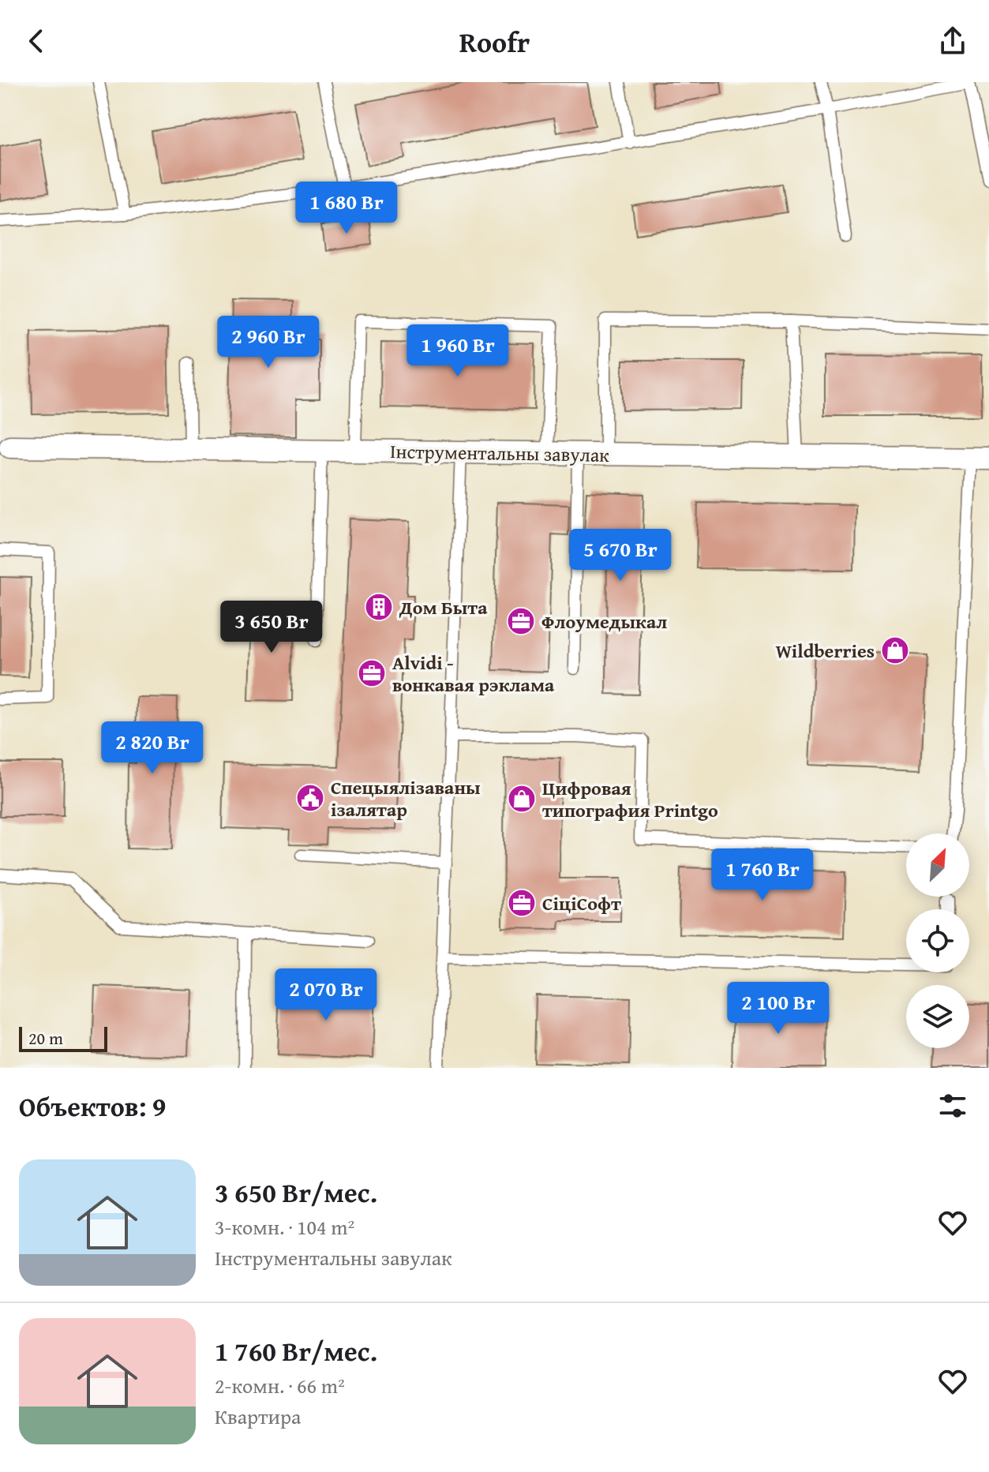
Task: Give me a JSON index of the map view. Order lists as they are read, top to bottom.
{
  "streets": {
    "street": ["Інструментальны завулак"]
  },
  "places": {
    "building": ["Дом Быта"],
    "office": ["Флоумедыкал", "Alvidi - вонкавая рэклама", "СіціСофт"],
    "shop": ["Wildberries", "Цифровая типография Printgo"],
    "public building": ["Спецыялізаваны ізалятар"]
  },
  "scale_bar": "20 m",
  "north": "top right",
  "page": {
    "header": "Roofr",
    "price": [
      "1 680 Br",
      "2 960 Br",
      "1 960 Br",
      "5 670 Br",
      "3 650 Br",
      "2 820 Br",
      "1 760 Br",
      "2 070 Br",
      "2 100 Br"
    ],
    "scale": "20 m",
    "heading": "Объектов: 9",
    "list": [
      {
        "name": "3 650 Br/мес.",
        "note": "3-комн. · 104 m² · Інструментальны завулак"
      },
      {
        "name": "1 760 Br/мес.",
        "note": "2-комн. · 66 m² · Квартира"
      }
    ]
  }
}
